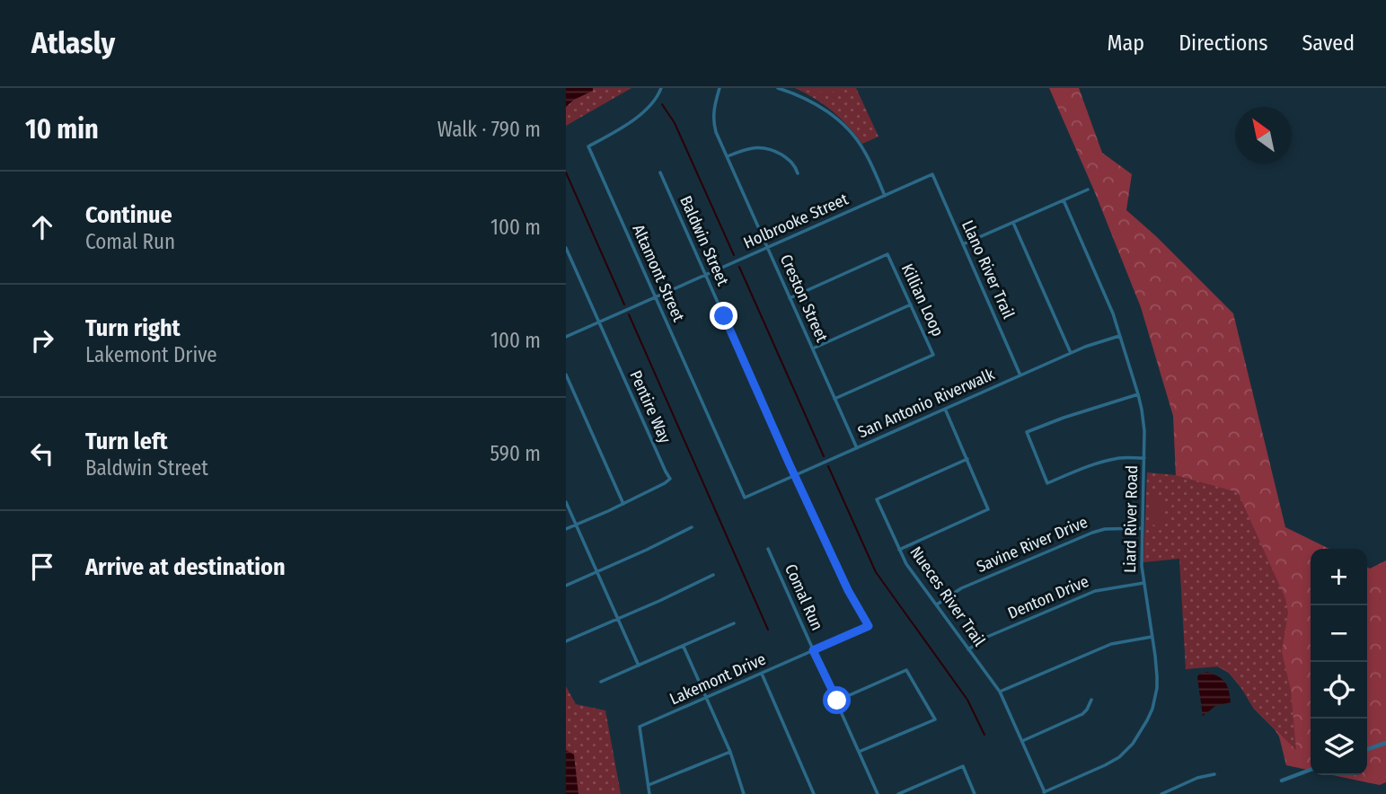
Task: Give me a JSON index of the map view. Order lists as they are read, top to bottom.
{
  "streets": {
    "street": [
      "Holbrooke Street",
      "Baldwin Street",
      "Llano River Trail",
      "Altamont Street",
      "Creston Street",
      "Killian Loop",
      "San Antonio Riverwalk",
      "Pentire Way",
      "Liard River Road",
      "Savine River Drive",
      "Nueces River Trail",
      "Comal Run",
      "Denton Drive",
      "Lakemont Drive"
    ]
  },
  "crossings": [
    ["Holbrooke Street", "Baldwin Street"],
    ["Holbrooke Street", "Llano River Trail"],
    ["Holbrooke Street", "Altamont Street"],
    ["Holbrooke Street", "Creston Street"],
    ["Holbrooke Street", "Pentire Way"],
    ["Baldwin Street", "San Antonio Riverwalk"],
    ["Baldwin Street", "Lakemont Drive"],
    ["Llano River Trail", "San Antonio Riverwalk"],
    ["Altamont Street", "San Antonio Riverwalk"],
    ["Creston Street", "Killian Loop"],
    ["Creston Street", "San Antonio Riverwalk"],
    ["San Antonio Riverwalk", "Liard River Road"],
    ["Liard River Road", "Savine River Drive"],
    ["Liard River Road", "Nueces River Trail"],
    ["Liard River Road", "Denton Drive"],
    ["Savine River Drive", "Nueces River Trail"],
    ["Nueces River Trail", "Denton Drive"],
    ["Comal Run", "Lakemont Drive"]
  ],
  "north": "top left",
  "page": {
    "header": "Atlasly",
    "nav": ["Map", "Directions", "Saved"],
    "heading": ["10 min", "Walk · 790 m"],
    "list": [
      ["Continue", "Comal Run", "100 m"],
      ["Turn right", "Lakemont Drive", "100 m"],
      ["Turn left", "Baldwin Street", "590 m"],
      "Arrive at destination"
    ],
    "map_buttons": ["+", "−"]
  }
}
